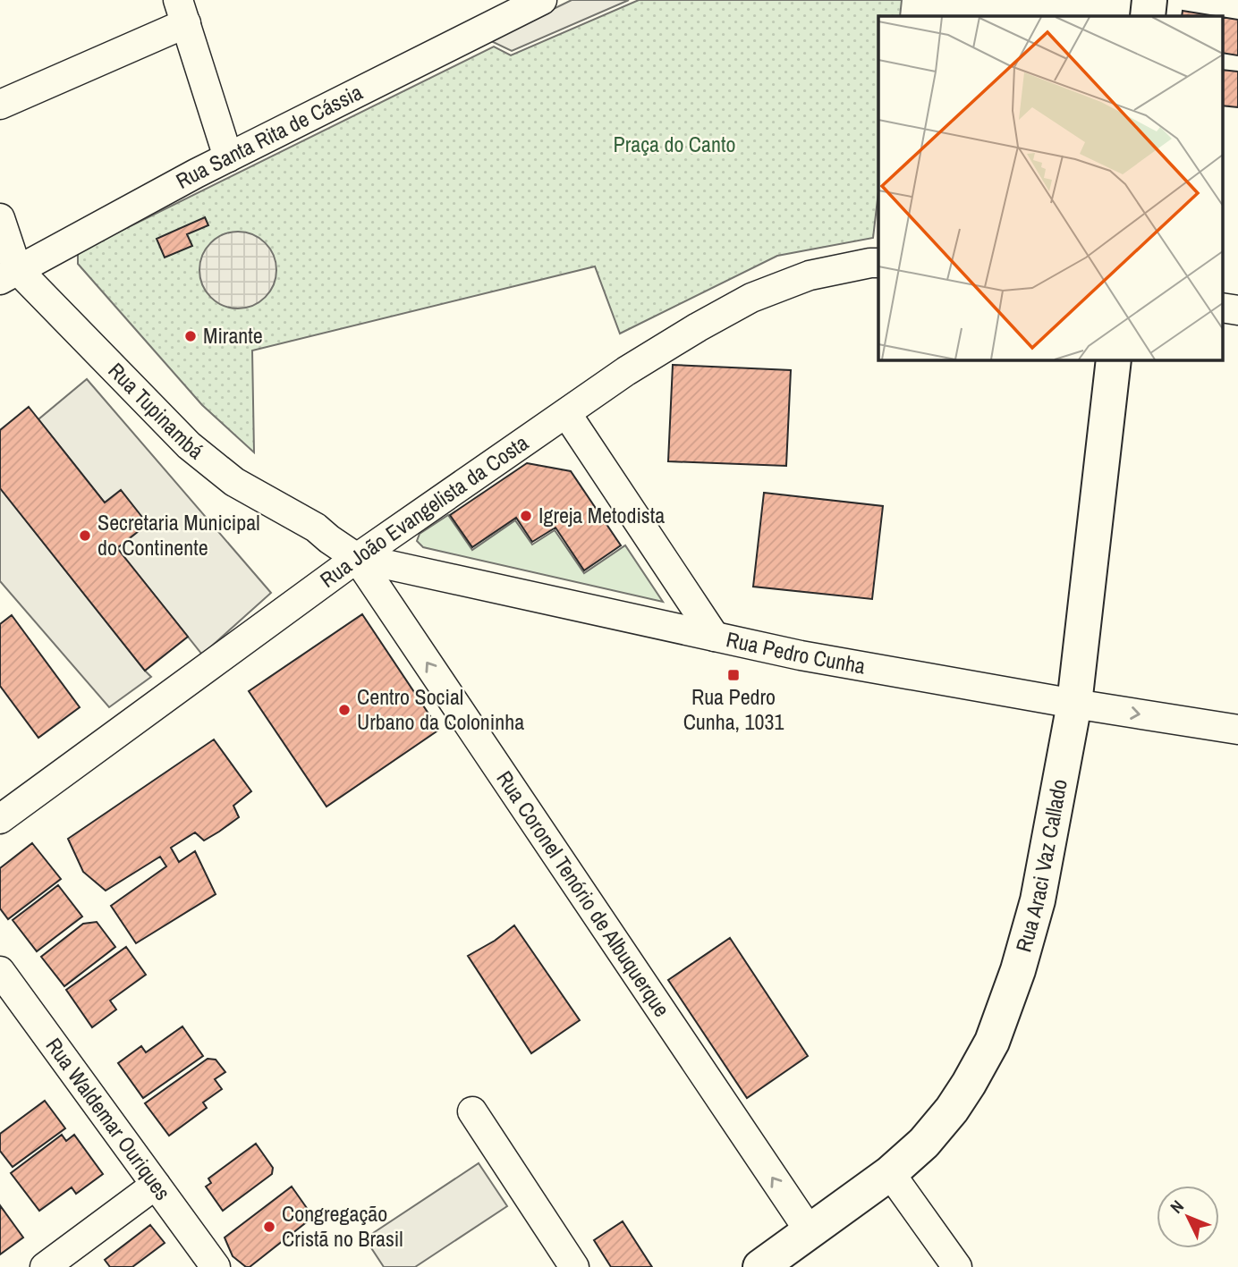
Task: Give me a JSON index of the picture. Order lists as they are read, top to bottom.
{
  "streets": {
    "main road": ["Rua Araci Vaz Callado"],
    "street": [
      "Rua Santa Rita de Cássia",
      "Rua Tupinambá",
      "Rua João Evangelista da Costa",
      "Rua Pedro Cunha",
      "Rua Coronel Tenório de Albuquerque",
      "Rua Waldemar Ouriques"
    ]
  },
  "crossings": [
    ["Rua Santa Rita de Cássia", "Rua Tupinambá"],
    ["Rua Tupinambá", "Rua João Evangelista da Costa"],
    ["Rua Tupinambá", "Rua Pedro Cunha"],
    ["Rua Tupinambá", "Rua Coronel Tenório de Albuquerque"],
    ["Rua João Evangelista da Costa", "Rua Pedro Cunha"],
    ["Rua João Evangelista da Costa", "Rua Coronel Tenório de Albuquerque"],
    ["Rua Pedro Cunha", "Rua Araci Vaz Callado"],
    ["Rua Pedro Cunha", "Rua Coronel Tenório de Albuquerque"],
    ["Rua Araci Vaz Callado", "Rua Coronel Tenório de Albuquerque"]
  ],
  "one_way": ["Rua Coronel Tenório de Albuquerque"],
  "parks": ["Praça do Canto"],
  "places": {
    "other": [
      "Mirante",
      "Igreja Metodista",
      "Secretaria Municipal do Continente",
      "Centro Social Urbano da Coloninha",
      "Congregação Cristã no Brasil"
    ],
    "transit": ["Rua Pedro Cunha, 1031"]
  },
  "north": "top left"
}
